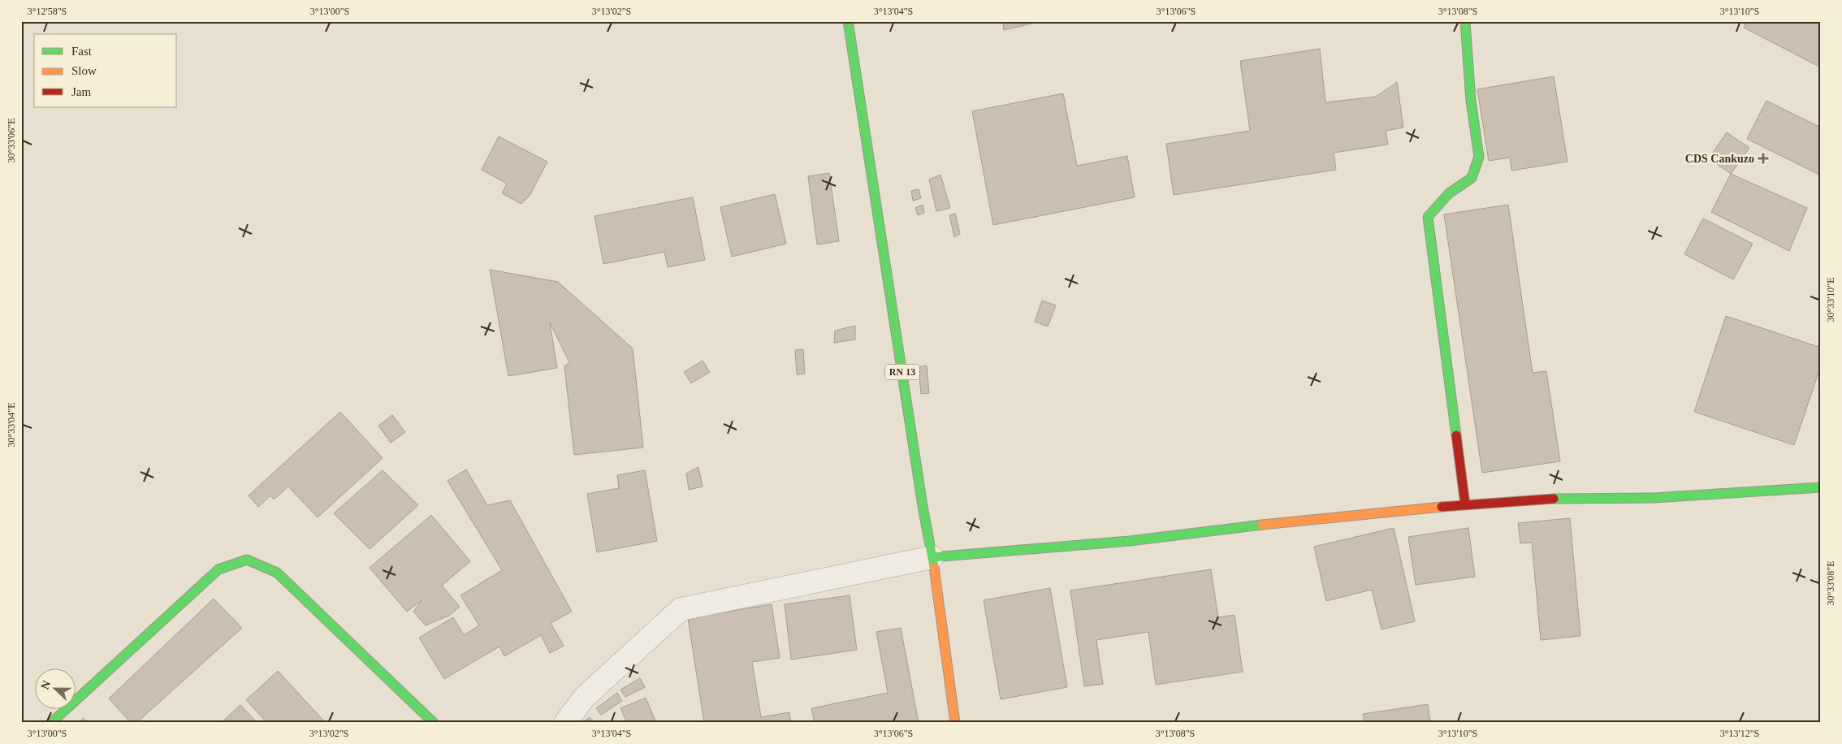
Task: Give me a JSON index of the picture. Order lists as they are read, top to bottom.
{
  "streets": {
    "main road": ["RN 13"]
  },
  "places": {
    "health": ["CDS Cankuzo"]
  },
  "legend": ["Fast", "Slow", "Jam"],
  "north": "left",
  "coordinates": [
    "3°12'58\"S",
    "3°13'00\"S",
    "3°13'02\"S",
    "3°13'04\"S",
    "3°13'06\"S",
    "3°13'08\"S",
    "3°13'10\"S",
    "30°33'06\"E",
    "30°33'10\"E",
    "30°33'04\"E",
    "30°33'08\"E",
    "3°13'12\"S"
  ]
}
